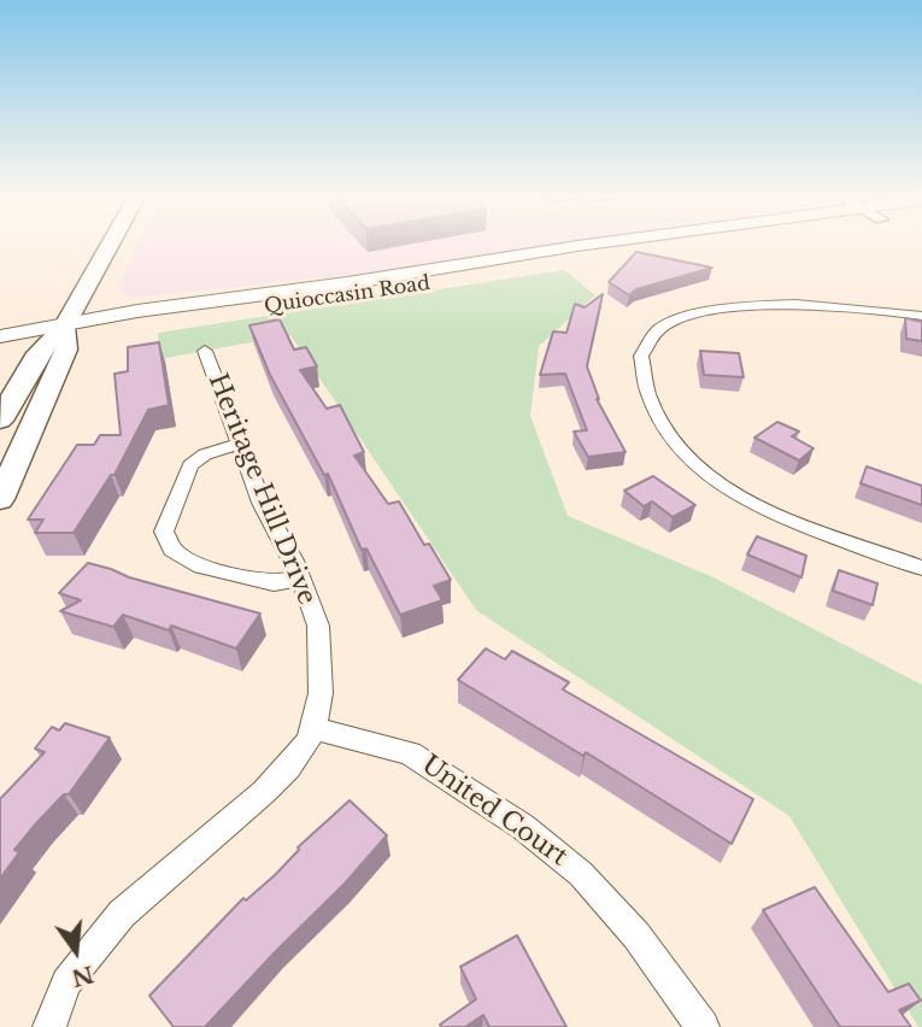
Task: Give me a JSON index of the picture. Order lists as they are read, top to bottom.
{
  "streets": {
    "main road": ["Quioccasin Road"],
    "street": ["Heritage Hill Drive", "United Court"]
  },
  "crossings": [
    ["Heritage Hill Drive", "United Court"]
  ],
  "north": "bottom"
}
